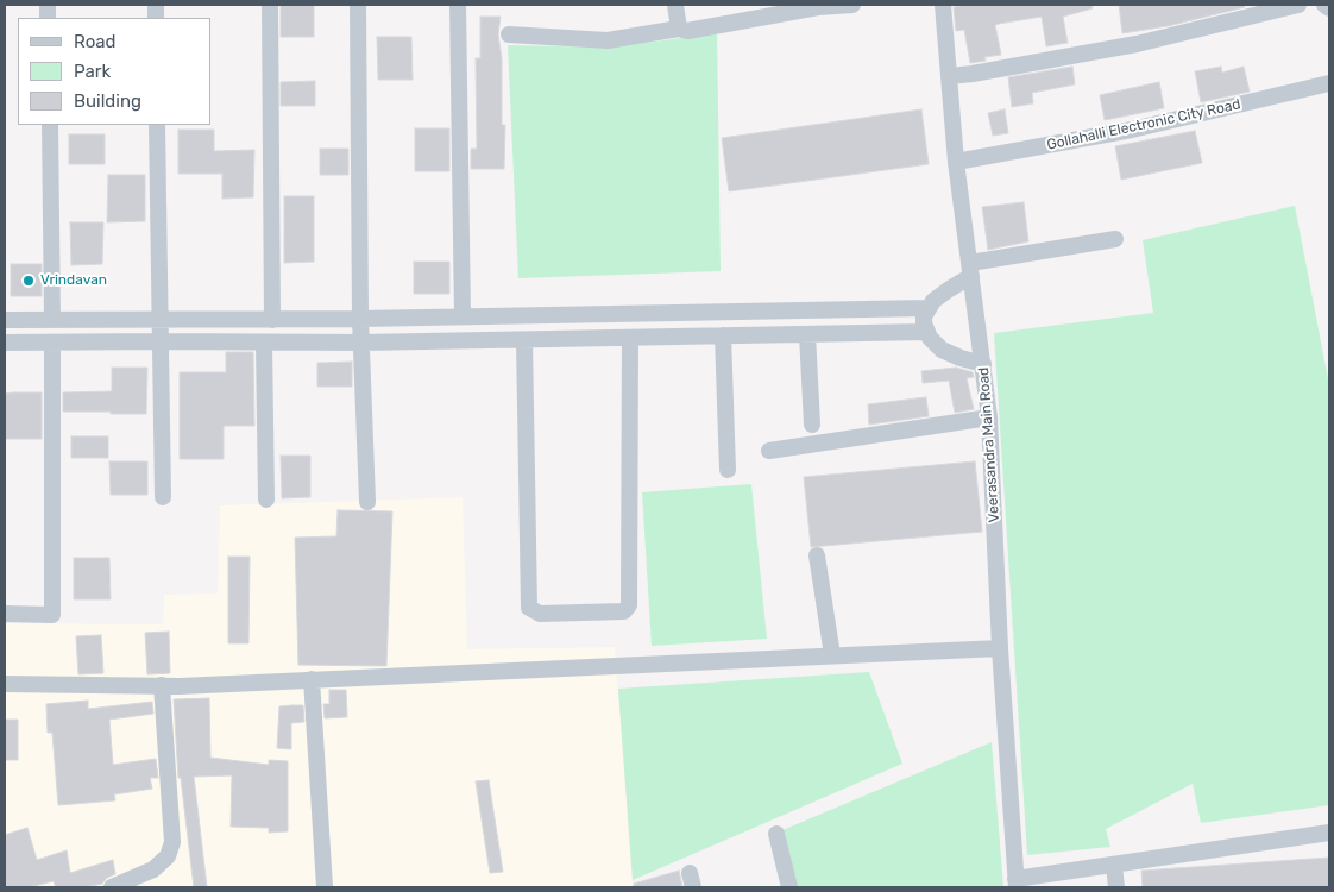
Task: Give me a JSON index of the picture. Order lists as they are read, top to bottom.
{
  "streets": {
    "street": ["Gollahalli Electronic City Road", "Veerasandra Main Road"]
  },
  "crossings": [
    ["Gollahalli Electronic City Road", "Veerasandra Main Road"]
  ],
  "places": ["Vrindavan"],
  "legend": ["Road", "Park", "Building"]
}
